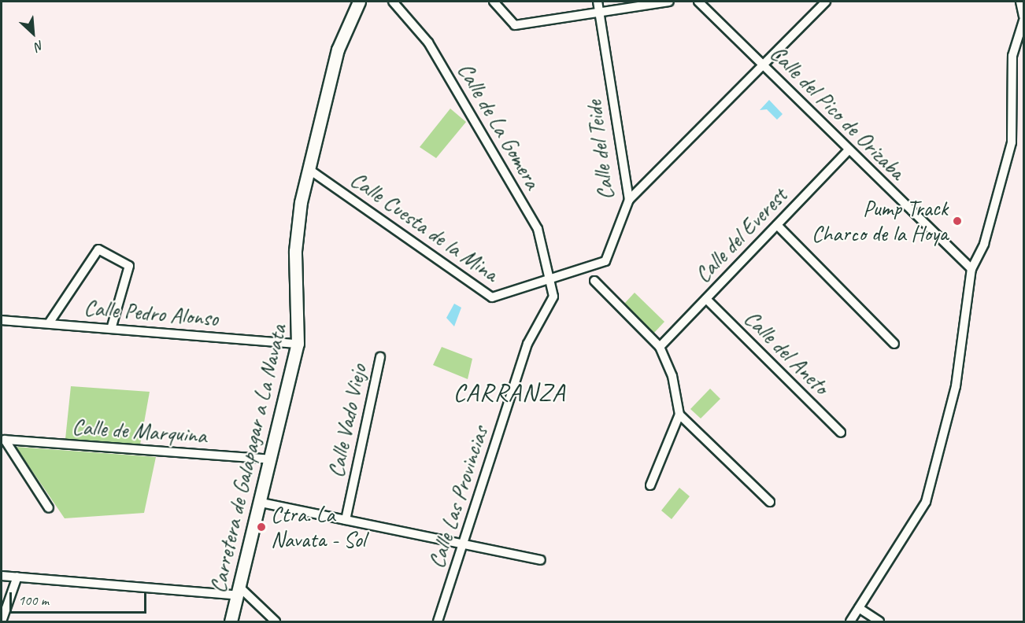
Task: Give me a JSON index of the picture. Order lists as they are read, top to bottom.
{
  "streets": {
    "main road": ["Carretera de Galapagar a La Navata"],
    "street": [
      "Calle del Pico de Orizaba",
      "Calle de La Gomera",
      "Calle del Teide",
      "Calle Cuesta de la Mina",
      "Calle del Everest",
      "Calle Pedro Alonso",
      "Calle del Aneto",
      "Calle Vado Viejo",
      "Calle de Marquina",
      "Calle Las Provincias"
    ]
  },
  "crossings": [
    ["Calle del Pico de Orizaba", "Calle del Everest"],
    ["Calle de La Gomera", "Calle del Teide"],
    ["Calle de La Gomera", "Calle Cuesta de la Mina"],
    ["Calle de La Gomera", "Calle Las Provincias"],
    ["Calle del Teide", "Calle Cuesta de la Mina"],
    ["Calle del Teide", "Calle Las Provincias"],
    ["Calle Cuesta de la Mina", "Carretera de Galapagar a La Navata"],
    ["Calle Cuesta de la Mina", "Calle Las Provincias"],
    ["Calle del Everest", "Calle del Aneto"],
    ["Calle Pedro Alonso", "Carretera de Galapagar a La Navata"],
    ["Calle de Marquina", "Carretera de Galapagar a La Navata"]
  ],
  "districts": ["CARRANZA"],
  "places": ["Pump Track Charco de la Hoya", "Ctra. La Navata - Sol"],
  "scale_bar": "100 m",
  "north": "bottom right"
}
